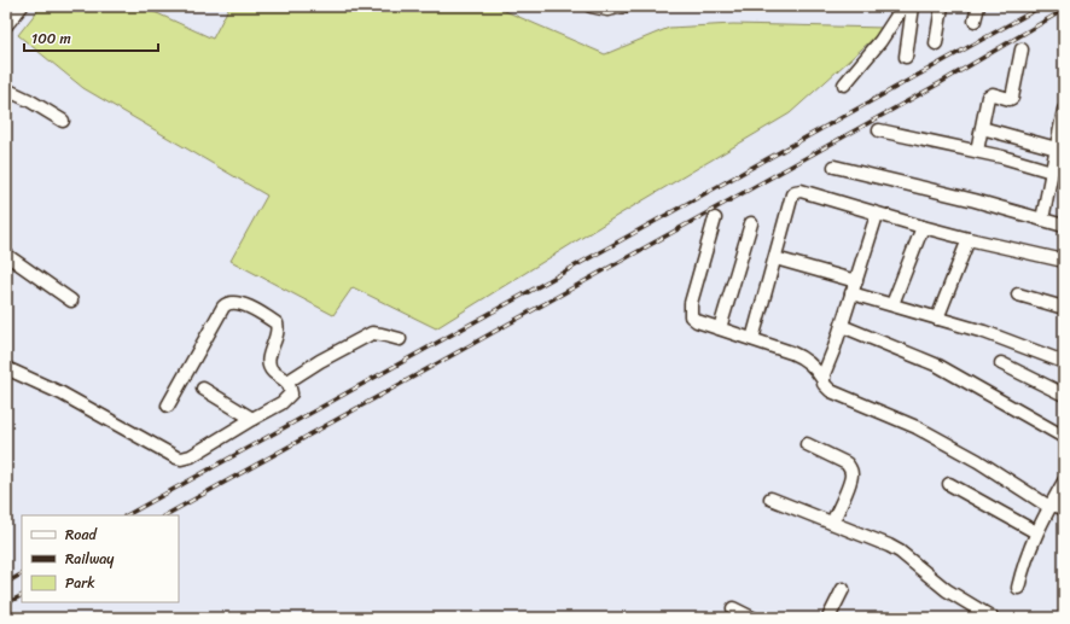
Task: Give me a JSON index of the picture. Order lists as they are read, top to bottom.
{
  "legend": ["Road", "Railway", "Park"],
  "scale_bar": "100 m"
}
